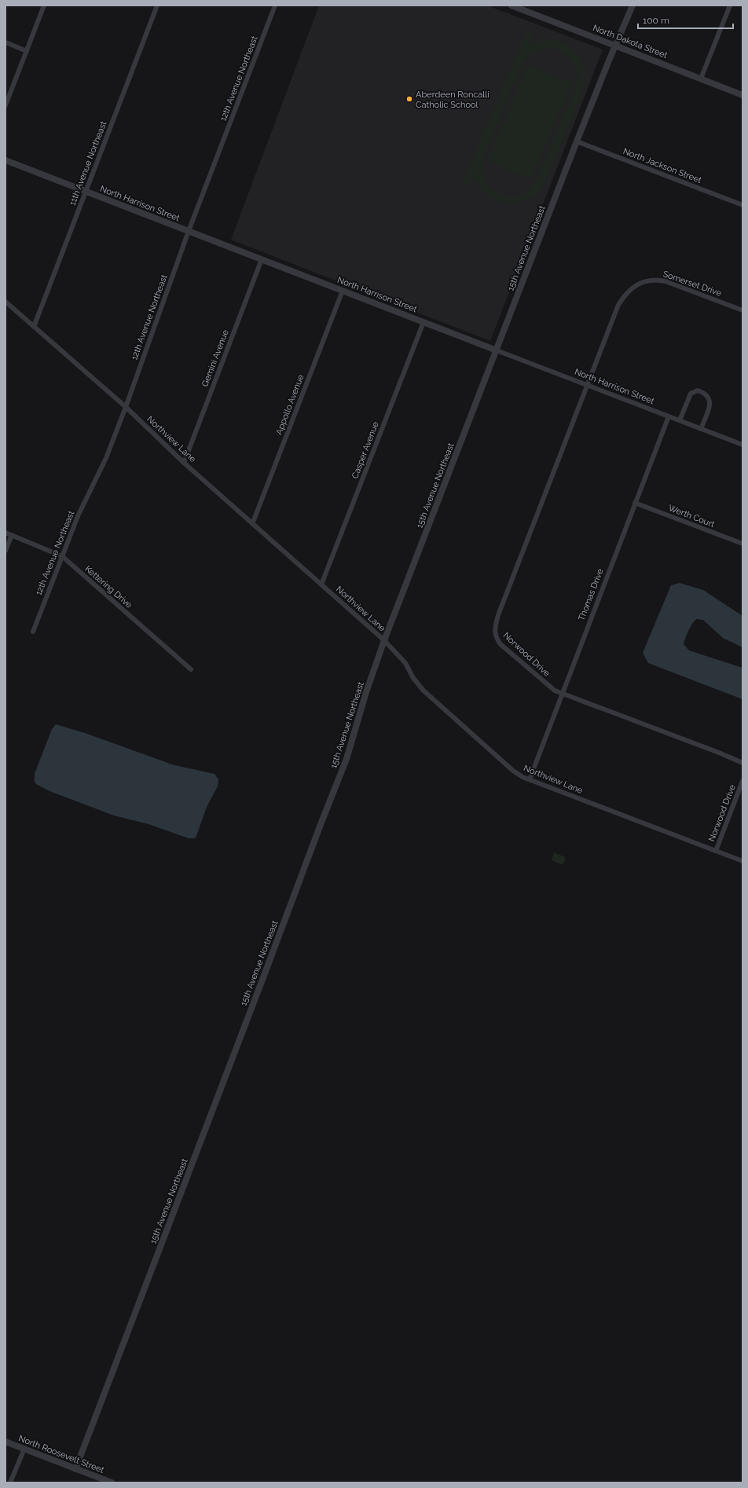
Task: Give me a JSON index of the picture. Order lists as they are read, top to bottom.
{
  "streets": {
    "street": [
      "North Dakota Street",
      "12th Avenue Northeast",
      "11th Avenue Northeast",
      "North Jackson Street",
      "North Harrison Street",
      "15th Avenue Northeast",
      "Somerset Drive",
      "Gemini Avenue",
      "Appollo Avenue",
      "Northview Lane",
      "Casper Avenue",
      "Werth Court",
      "Kettering Drive",
      "Thomas Drive",
      "Norwood Drive",
      "North Roosevelt Street"
    ]
  },
  "crossings": [
    ["North Dakota Street", "15th Avenue Northeast"],
    ["12th Avenue Northeast", "North Harrison Street"],
    ["12th Avenue Northeast", "Northview Lane"],
    ["12th Avenue Northeast", "Kettering Drive"],
    ["11th Avenue Northeast", "North Harrison Street"],
    ["11th Avenue Northeast", "Northview Lane"],
    ["North Jackson Street", "15th Avenue Northeast"],
    ["North Harrison Street", "15th Avenue Northeast"],
    ["North Harrison Street", "Somerset Drive"],
    ["North Harrison Street", "Gemini Avenue"],
    ["North Harrison Street", "Appollo Avenue"],
    ["North Harrison Street", "Casper Avenue"],
    ["North Harrison Street", "Thomas Drive"],
    ["North Harrison Street", "Norwood Drive"],
    ["15th Avenue Northeast", "Northview Lane"],
    ["15th Avenue Northeast", "North Roosevelt Street"],
    ["Somerset Drive", "Norwood Drive"],
    ["Gemini Avenue", "Northview Lane"],
    ["Appollo Avenue", "Northview Lane"],
    ["Northview Lane", "Casper Avenue"],
    ["Northview Lane", "Thomas Drive"],
    ["Northview Lane", "Norwood Drive"],
    ["Werth Court", "Thomas Drive"],
    ["Thomas Drive", "Norwood Drive"]
  ],
  "places": ["Aberdeen Roncalli Catholic School"],
  "scale_bar": "100 m"
}
